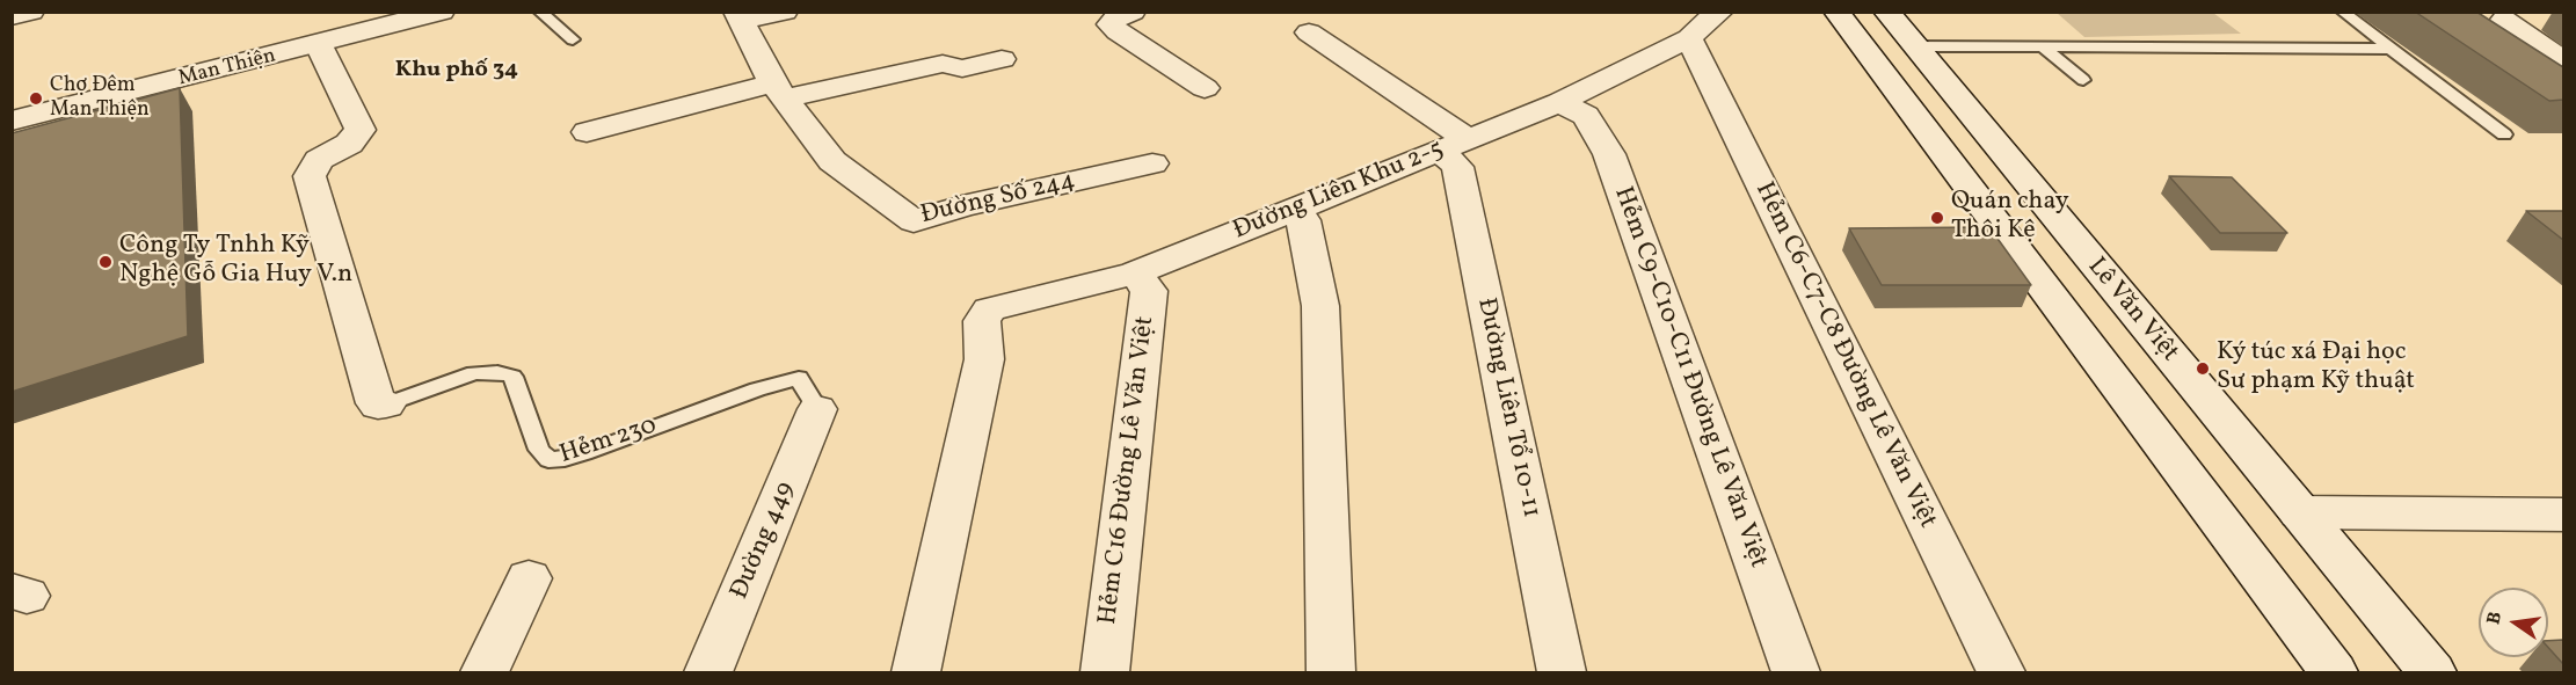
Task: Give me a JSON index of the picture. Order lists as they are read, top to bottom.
{
  "streets": {
    "street": [
      "Man Thiện",
      "Đường Liên Khu 2-5",
      "Đường Số 244",
      "Lê Văn Việt",
      "Hẻm C6-C7-C8 Đường Lê Văn Việt",
      "Hẻm C9-C10-C11 Đường Lê Văn Việt",
      "Đường Liên Tổ 10-11",
      "Hẻm 230",
      "Hẻm C16 Đường Lê Văn Việt",
      "Đường 449"
    ]
  },
  "crossings": [
    ["Man Thiện", "Hẻm 230"],
    ["Đường Liên Khu 2-5", "Hẻm C6-C7-C8 Đường Lê Văn Việt"],
    ["Đường Liên Khu 2-5", "Hẻm C9-C10-C11 Đường Lê Văn Việt"],
    ["Đường Liên Khu 2-5", "Đường Liên Tổ 10-11"],
    ["Đường Liên Khu 2-5", "Hẻm C16 Đường Lê Văn Việt"],
    ["Hẻm 230", "Đường 449"]
  ],
  "districts": ["Khu phố 34"],
  "places": [
    "Chợ Đêm Man Thiện",
    "Quán chay Thôi Kệ",
    "Công Ty Tnhh Kỹ Nghệ Gỗ Gia Huy V.n",
    "Ký túc xá Đại học Sư phạm Kỹ thuật"
  ],
  "north": "left"
}
